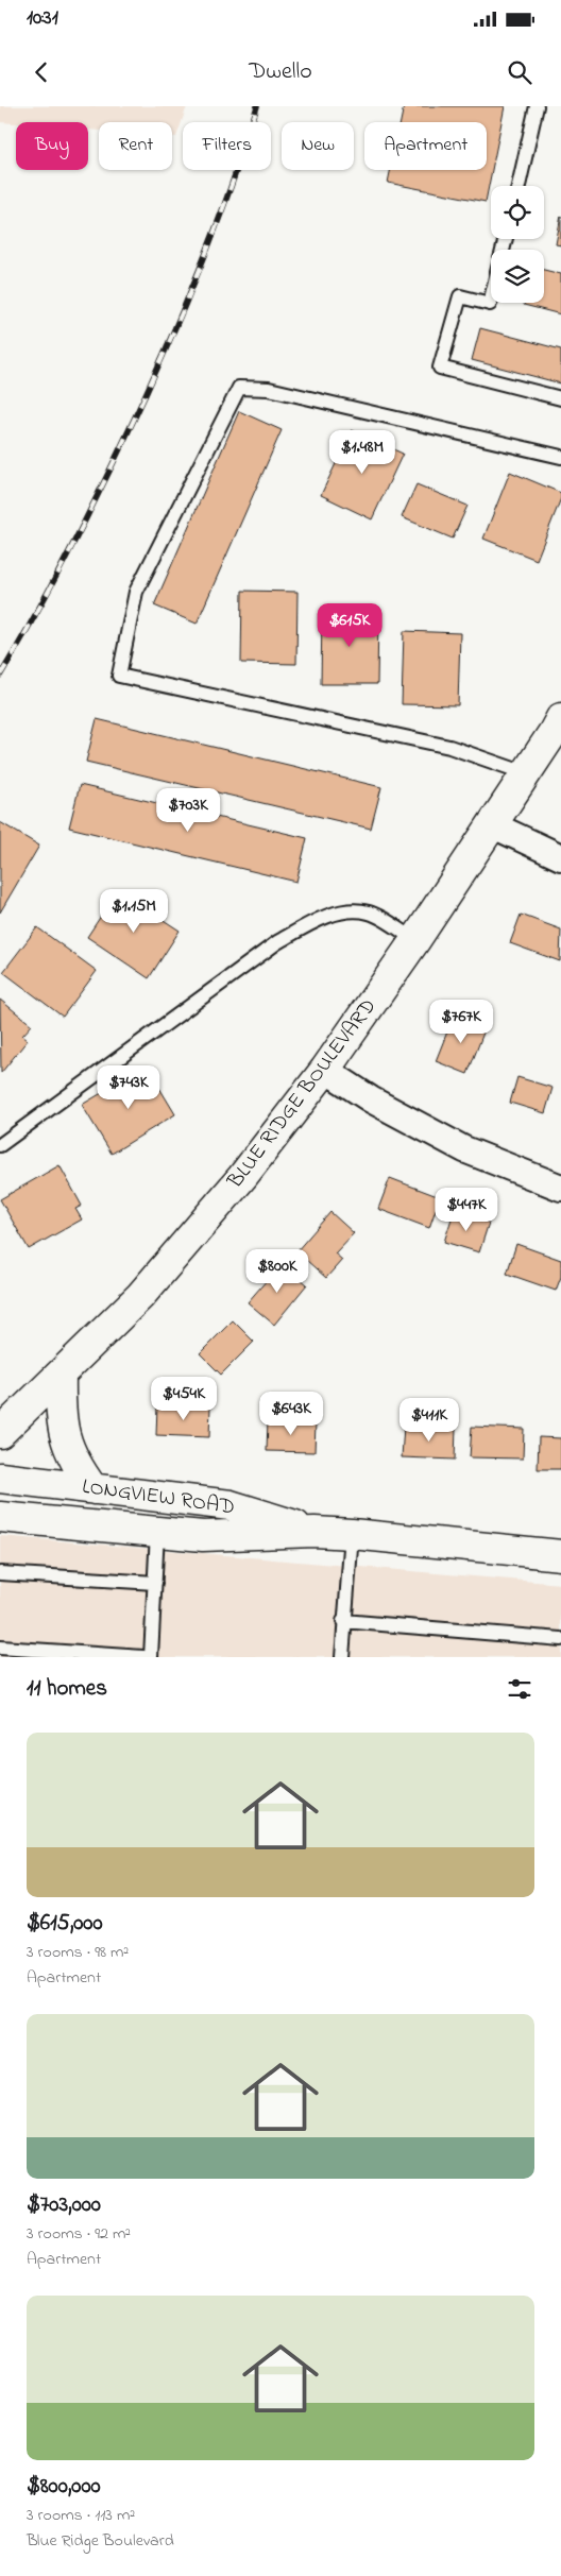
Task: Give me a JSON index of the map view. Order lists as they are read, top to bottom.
{
  "streets": {
    "main road": ["BLUE RIDGE BOULEVARD", "LONGVIEW ROAD"]
  },
  "page": {
    "status": "10:31",
    "header": "Dwello",
    "chip": [
      "Buy",
      "Rent",
      "Filters",
      "New",
      "Apartment"
    ],
    "price": [
      "$1.48M",
      "$615K",
      "$703K",
      "$1.15M",
      "$767K",
      "$743K",
      "$447K",
      "$800K",
      "$454K",
      "$643K",
      "$411K"
    ],
    "heading": "11 homes",
    "list": [
      {
        "name": "$615,000",
        "note": "3 rooms · 98 m² · Apartment"
      },
      {
        "name": "$703,000",
        "note": "3 rooms · 92 m² · Apartment"
      },
      {
        "name": "$800,000",
        "note": "3 rooms · 113 m² · Blue Ridge Boulevard"
      }
    ]
  }
}
